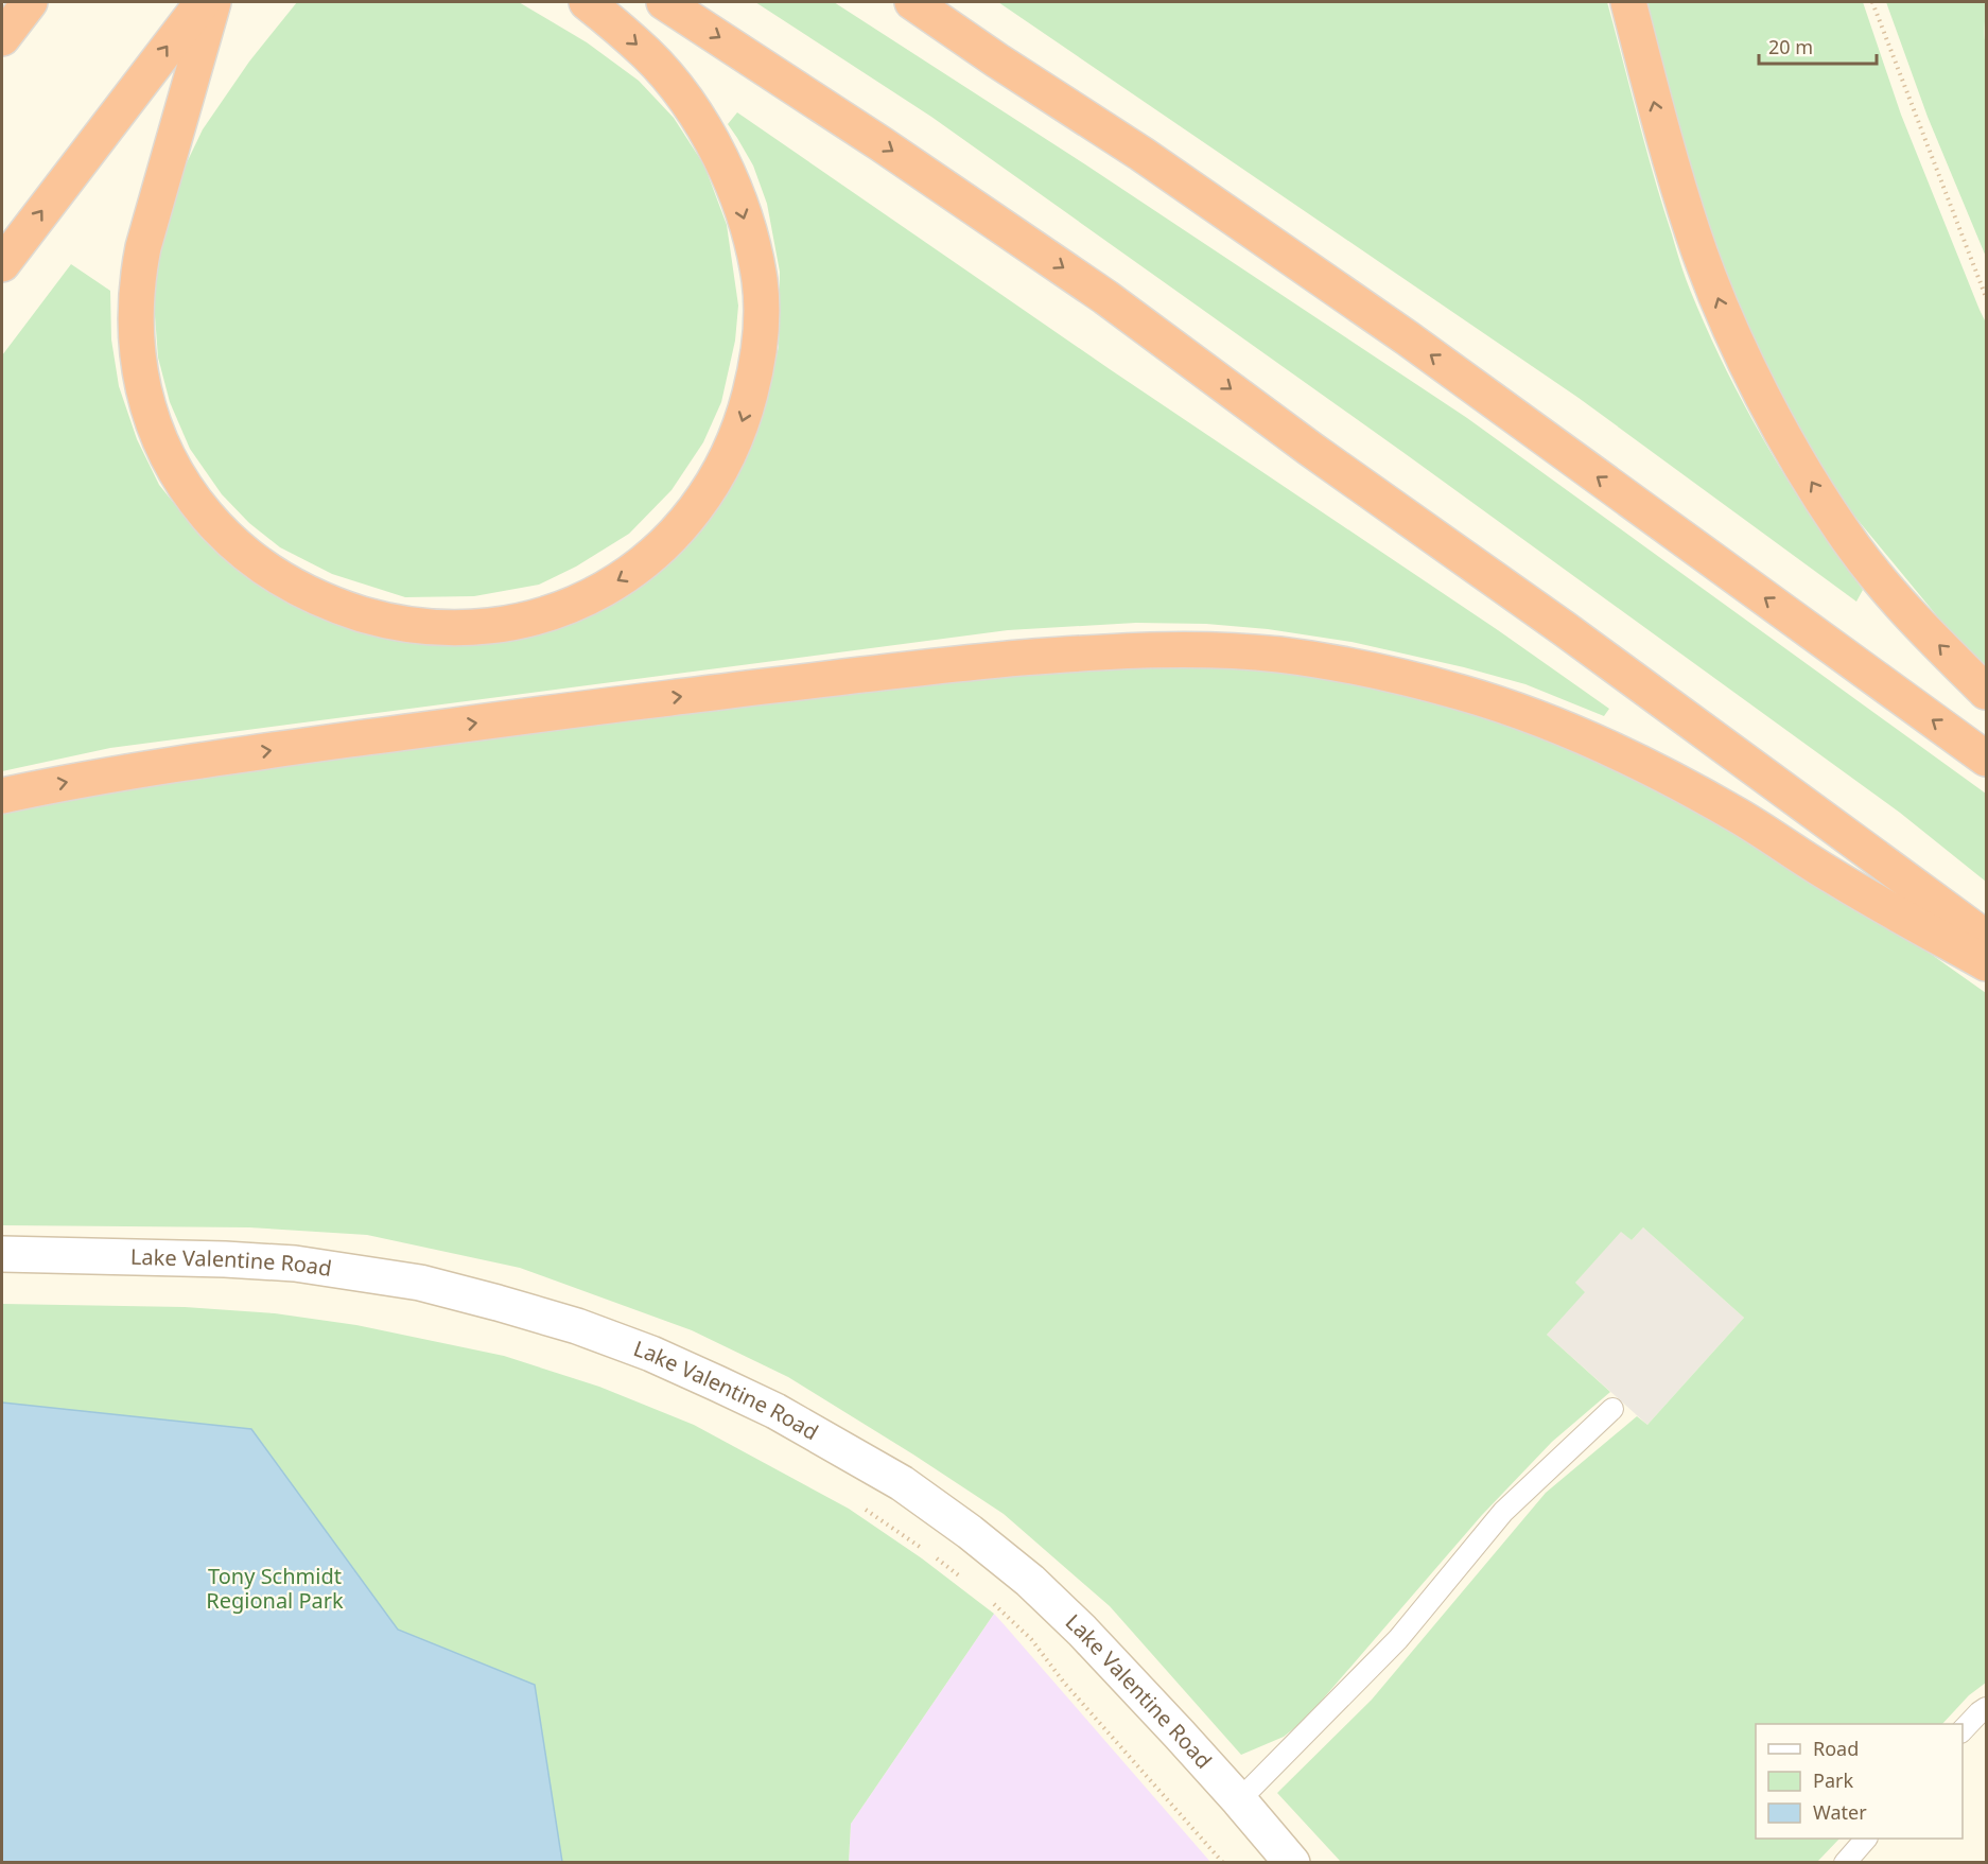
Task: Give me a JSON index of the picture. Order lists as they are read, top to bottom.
{
  "streets": {
    "street": ["Lake Valentine Road"]
  },
  "parks": ["Tony Schmidt Regional Park"],
  "legend": ["Road", "Park", "Water"],
  "scale_bar": "20 m"
}
